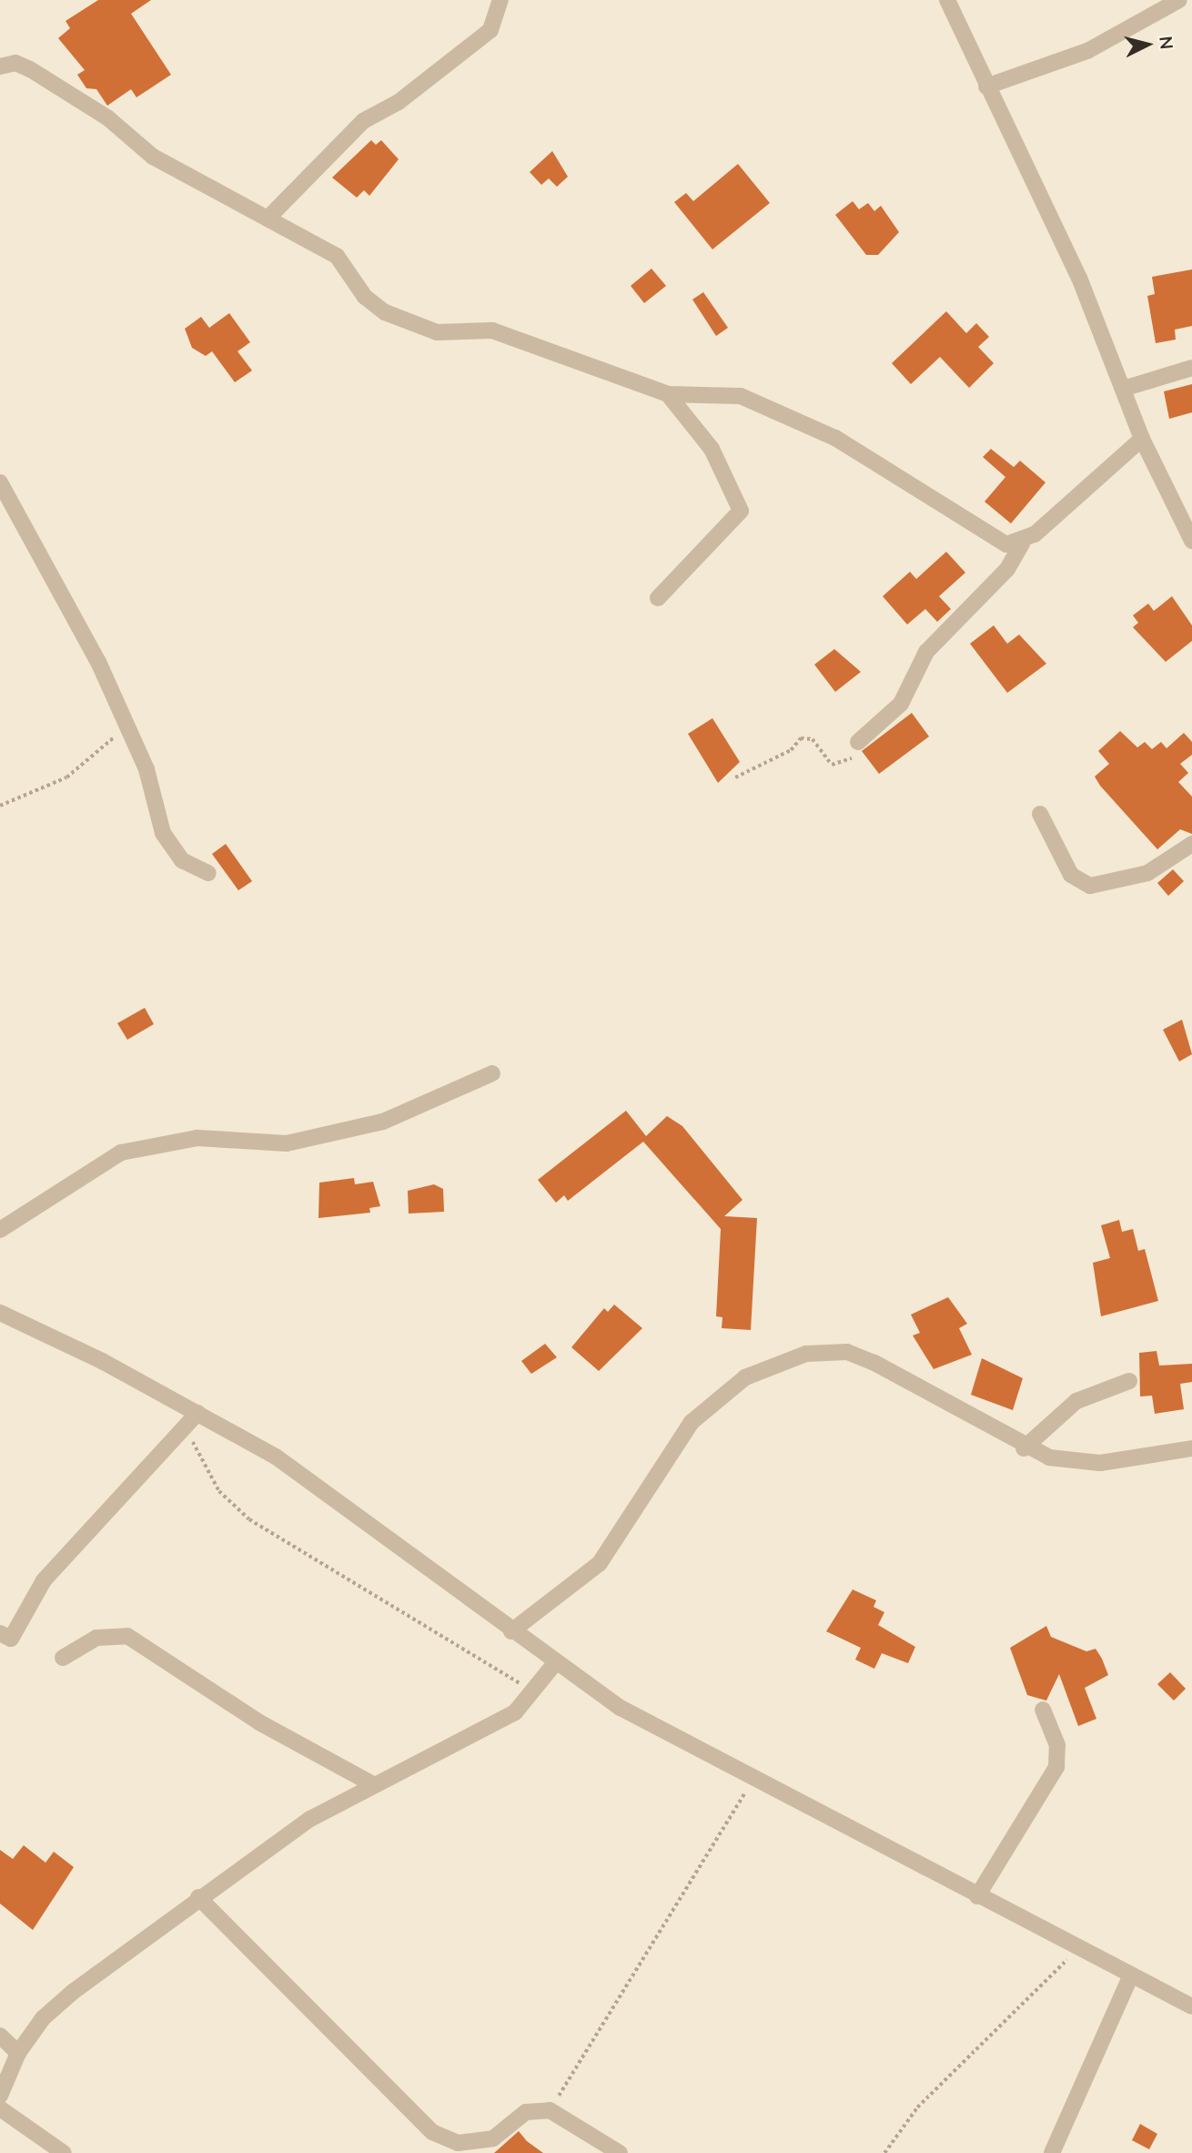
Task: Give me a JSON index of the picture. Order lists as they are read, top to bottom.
{
  "north": "right"
}
